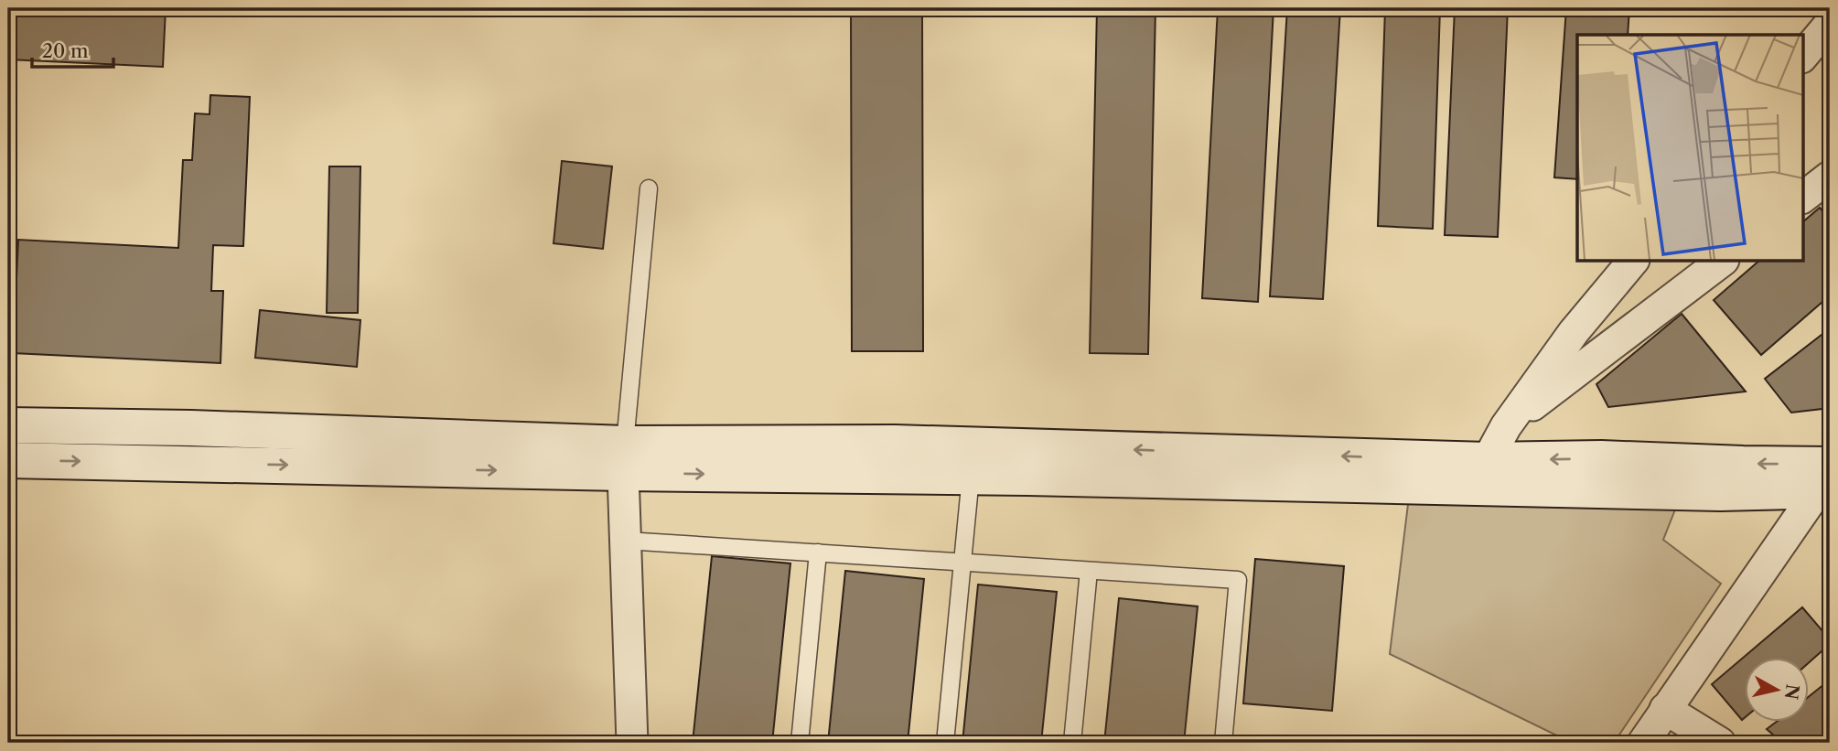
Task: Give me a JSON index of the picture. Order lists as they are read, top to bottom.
{
  "scale_bar": "20 m",
  "north": "right"
}
